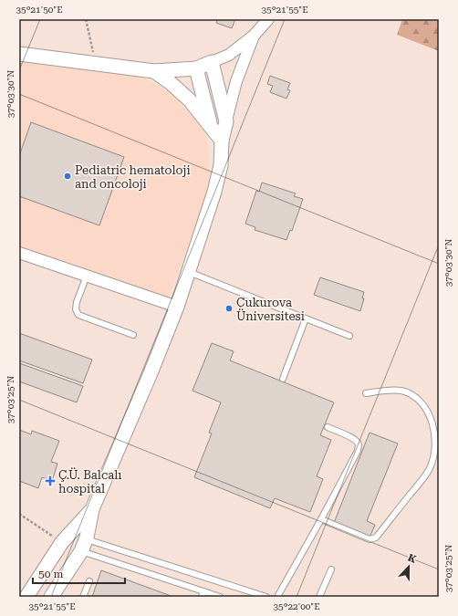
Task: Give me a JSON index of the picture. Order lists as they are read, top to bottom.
{
  "places": {
    "other": ["Pediatric hematoloji and oncoloji", "Çukurova Üniversitesi"],
    "health": ["Ç.Ü. Balcalı hospital"]
  },
  "scale_bar": "50 m",
  "north": "top",
  "coordinates": [
    "35°21'50\"E",
    "35°21'55\"E",
    "37°03'30\"N",
    "37°03'25\"N",
    "35°22'00\"E"
  ]
}
